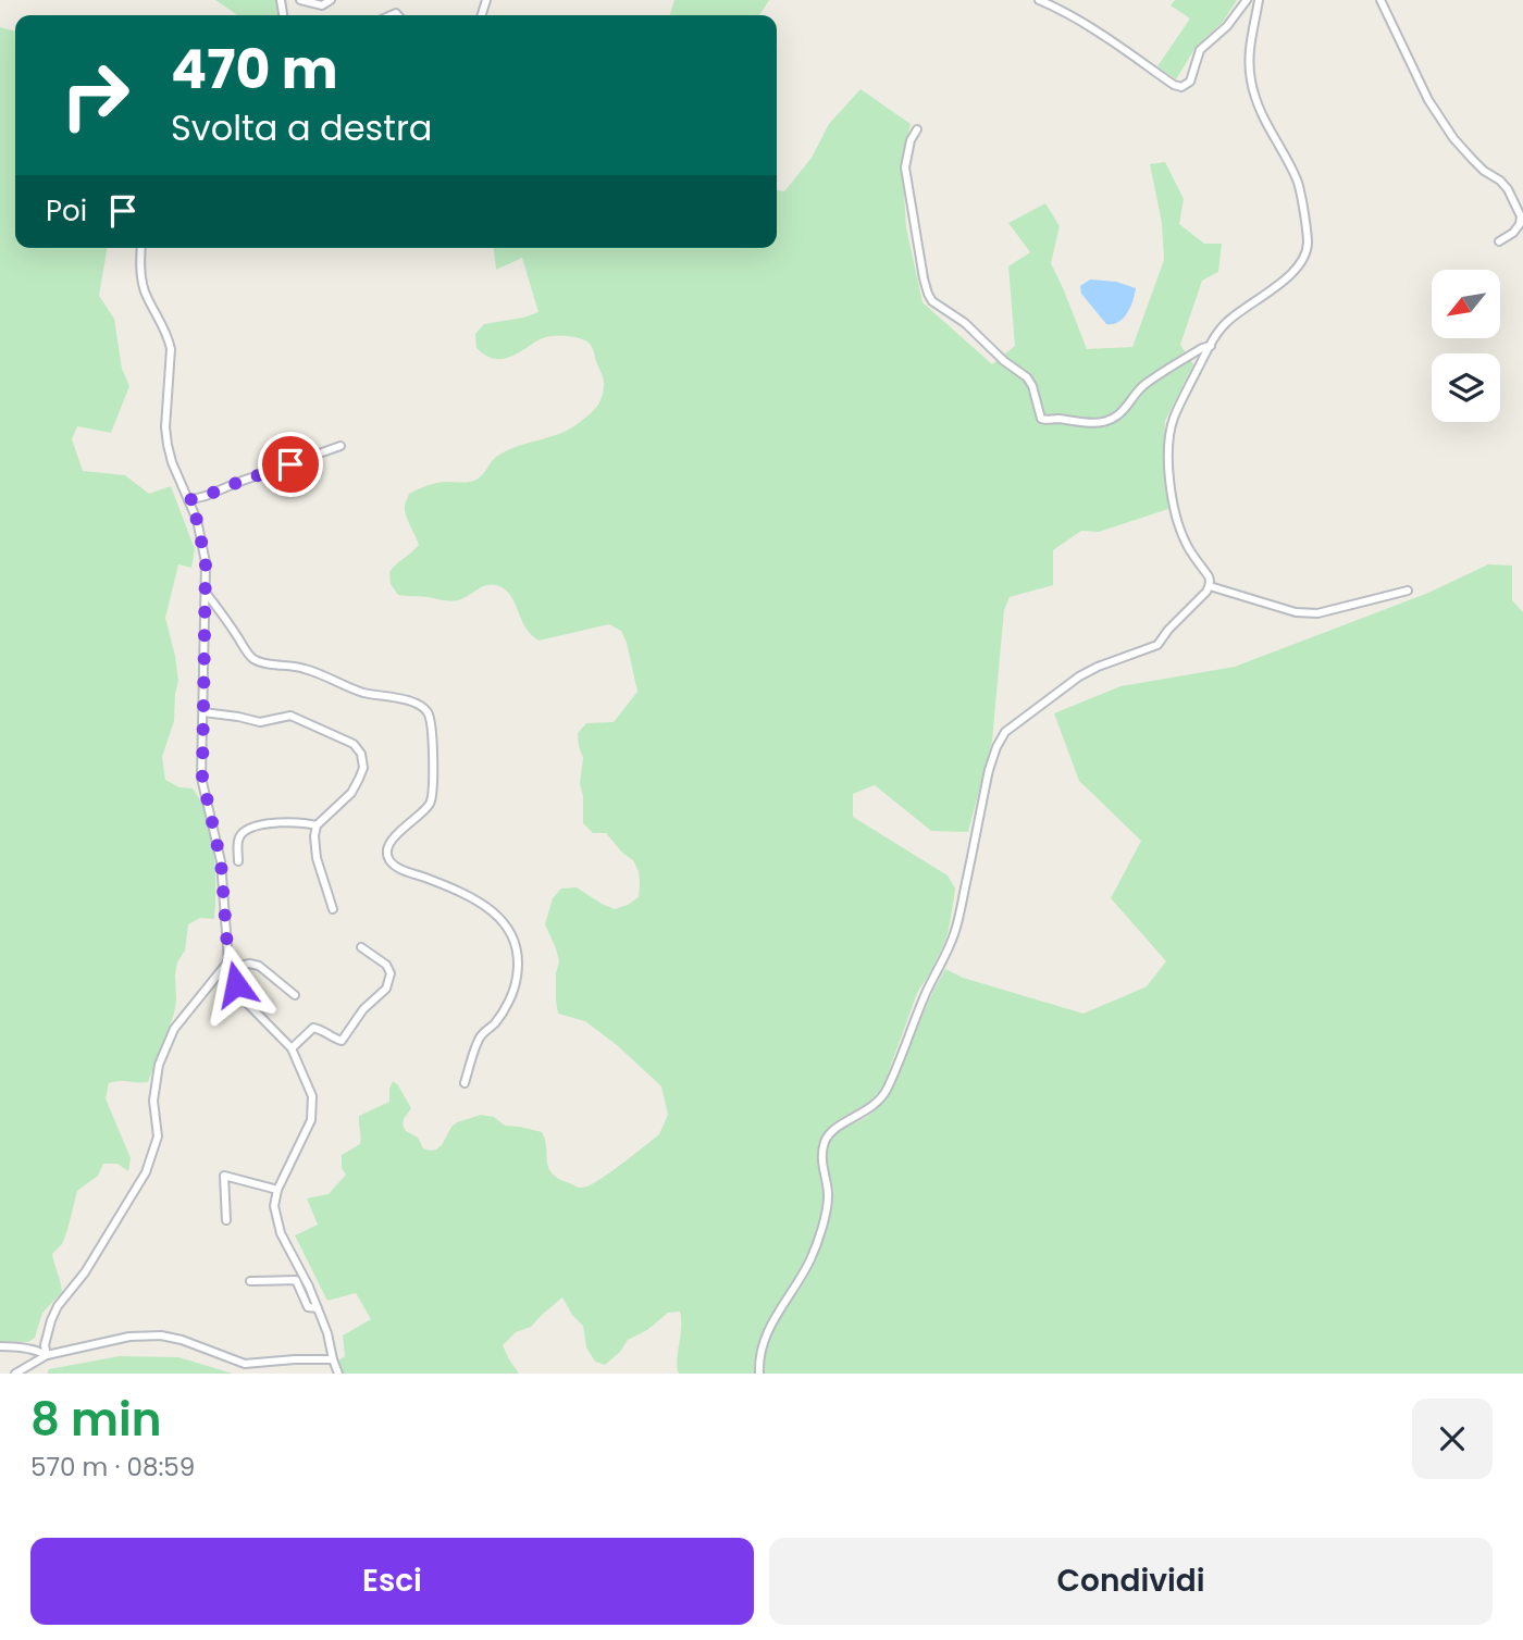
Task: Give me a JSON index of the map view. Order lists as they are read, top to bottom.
{
  "north": "bottom left",
  "page": {
    "turn": ["470 m", "Svolta a destra"],
    "then": "Poi",
    "heading": ["8 min", "570 m · 08:59"],
    "buttons": ["Esci", "Condividi"]
  }
}
